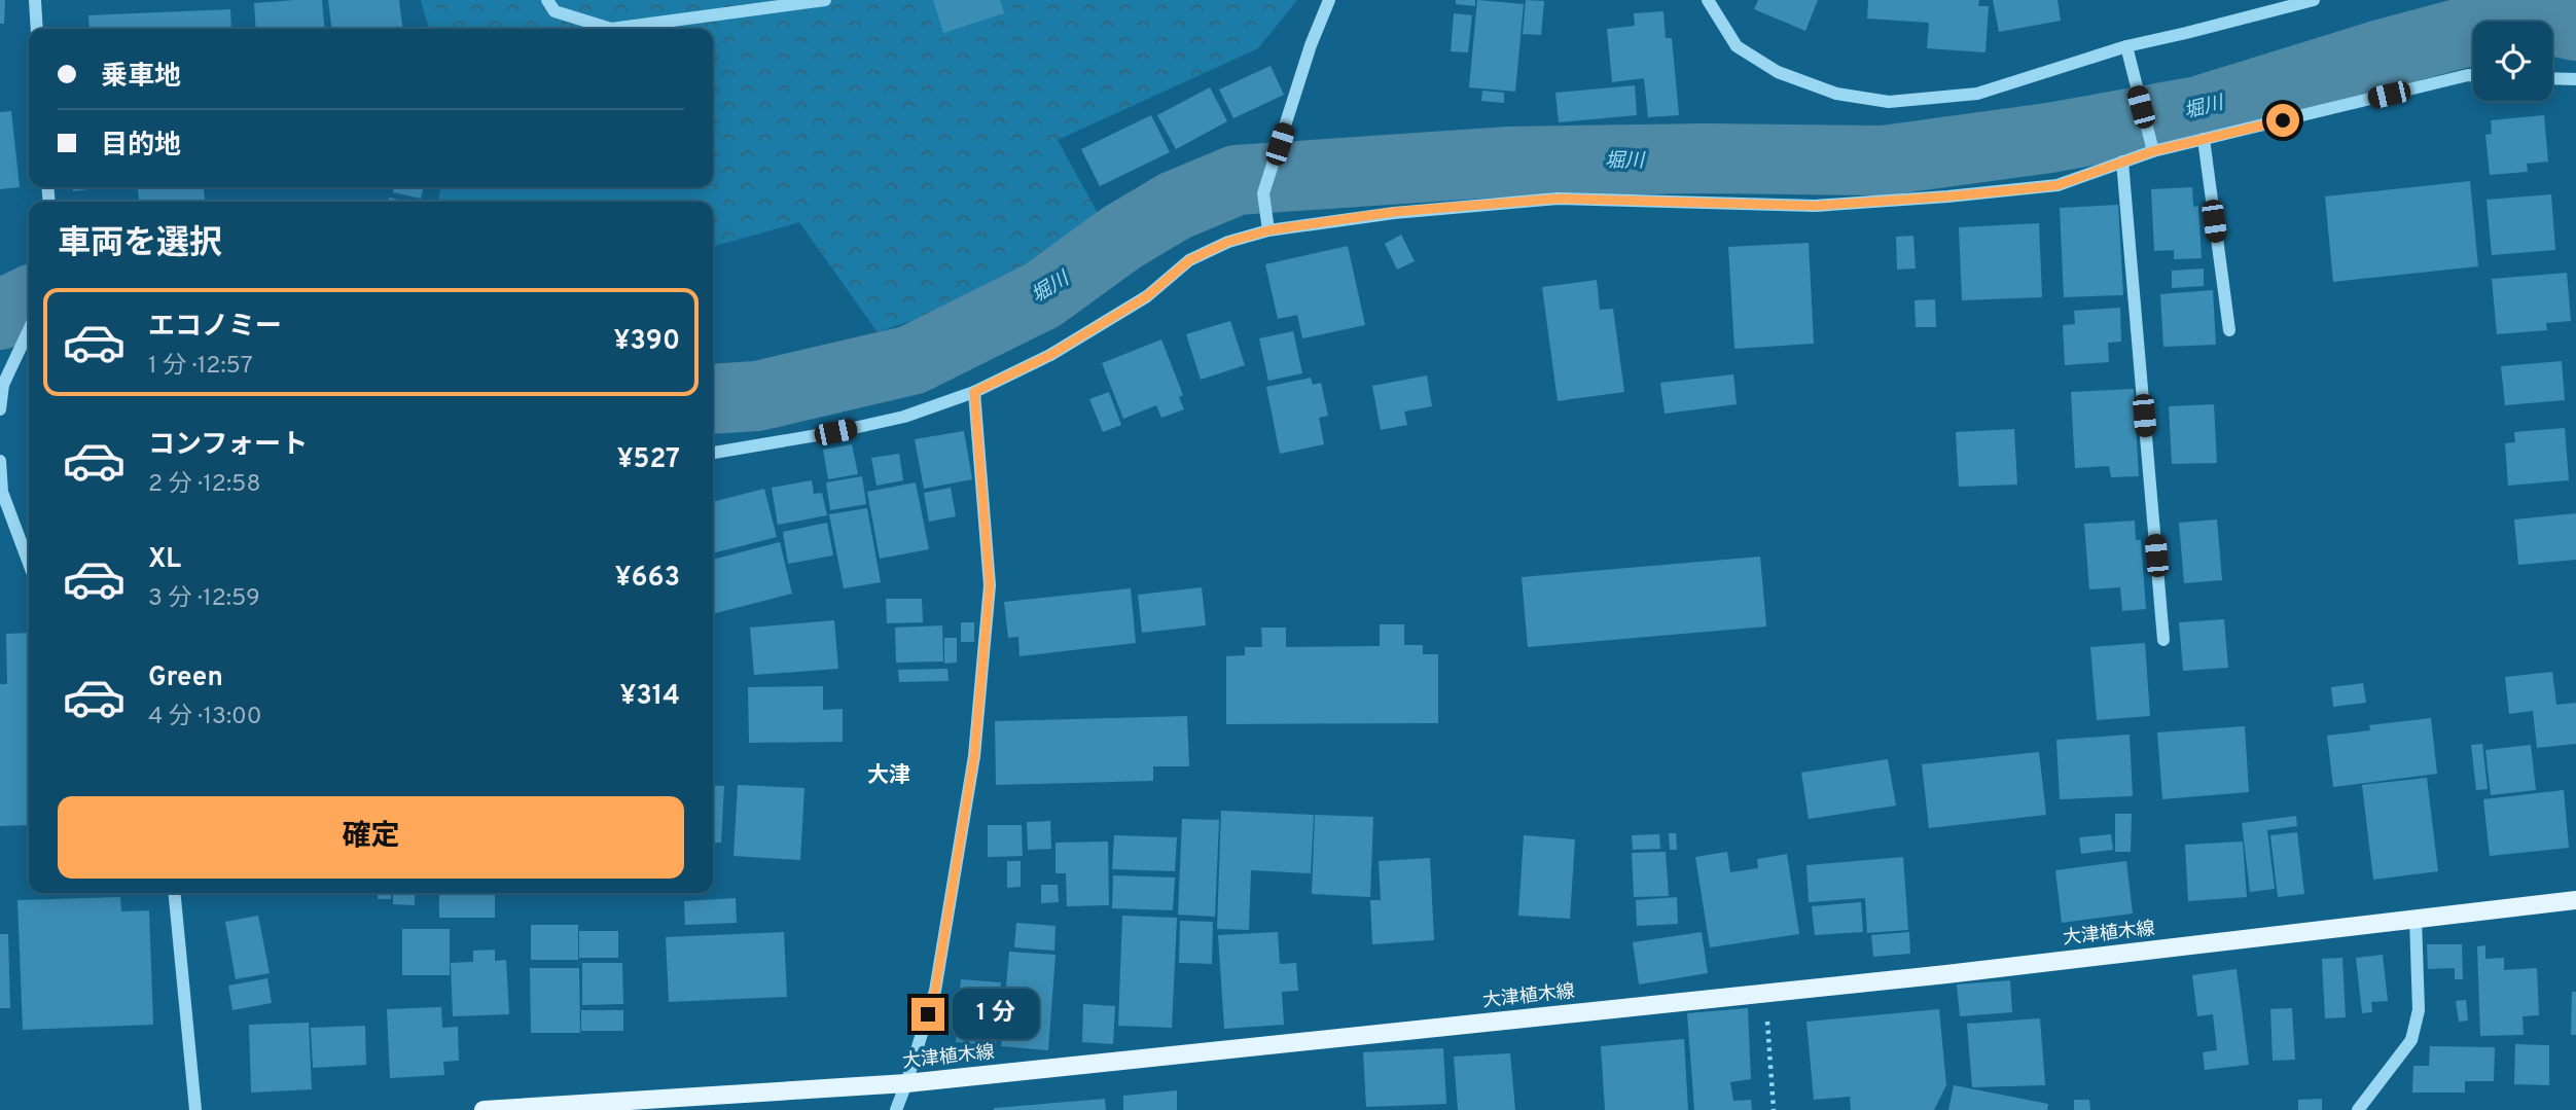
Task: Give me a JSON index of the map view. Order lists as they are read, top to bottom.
{
  "streets": {
    "main road": ["大津植木線"]
  },
  "districts": ["大津"],
  "water": ["堀川"],
  "page": {
    "banner": ["乗車地", "目的地"],
    "heading": "車両を選択",
    "list": [
      {
        "name": "エコノミー",
        "note": "1 分 · 12:57",
        "value": "¥390"
      },
      {
        "name": "コンフォート",
        "note": "2 分 · 12:58",
        "value": "¥527"
      },
      {
        "name": "XL",
        "note": "3 分 · 12:59",
        "value": "¥663"
      },
      {
        "name": "Green",
        "note": "4 分 · 13:00",
        "value": "¥314"
      }
    ],
    "buttons": "確定",
    "bubble": "1 分"
  }
}
